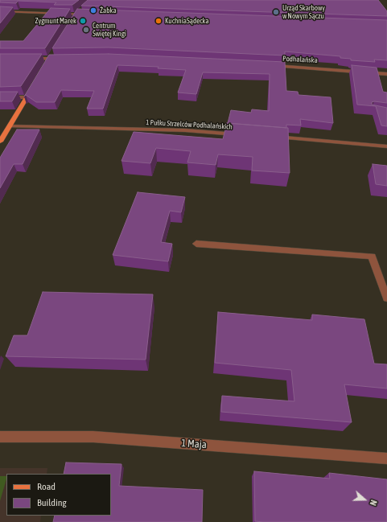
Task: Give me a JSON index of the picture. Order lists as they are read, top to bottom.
{
  "streets": {
    "street": ["Podhalańska", "1 Pułku Strzelców Podhalańskich", "1 Maja"]
  },
  "places": [
    "Żabka",
    "Urząd Skarbowy w Nowym Sączu",
    "Zygmunt Marek",
    "KuchniaSądecka",
    "Centrum Świętej Kingi"
  ],
  "legend": ["Road", "Building"],
  "north": "right"
}
